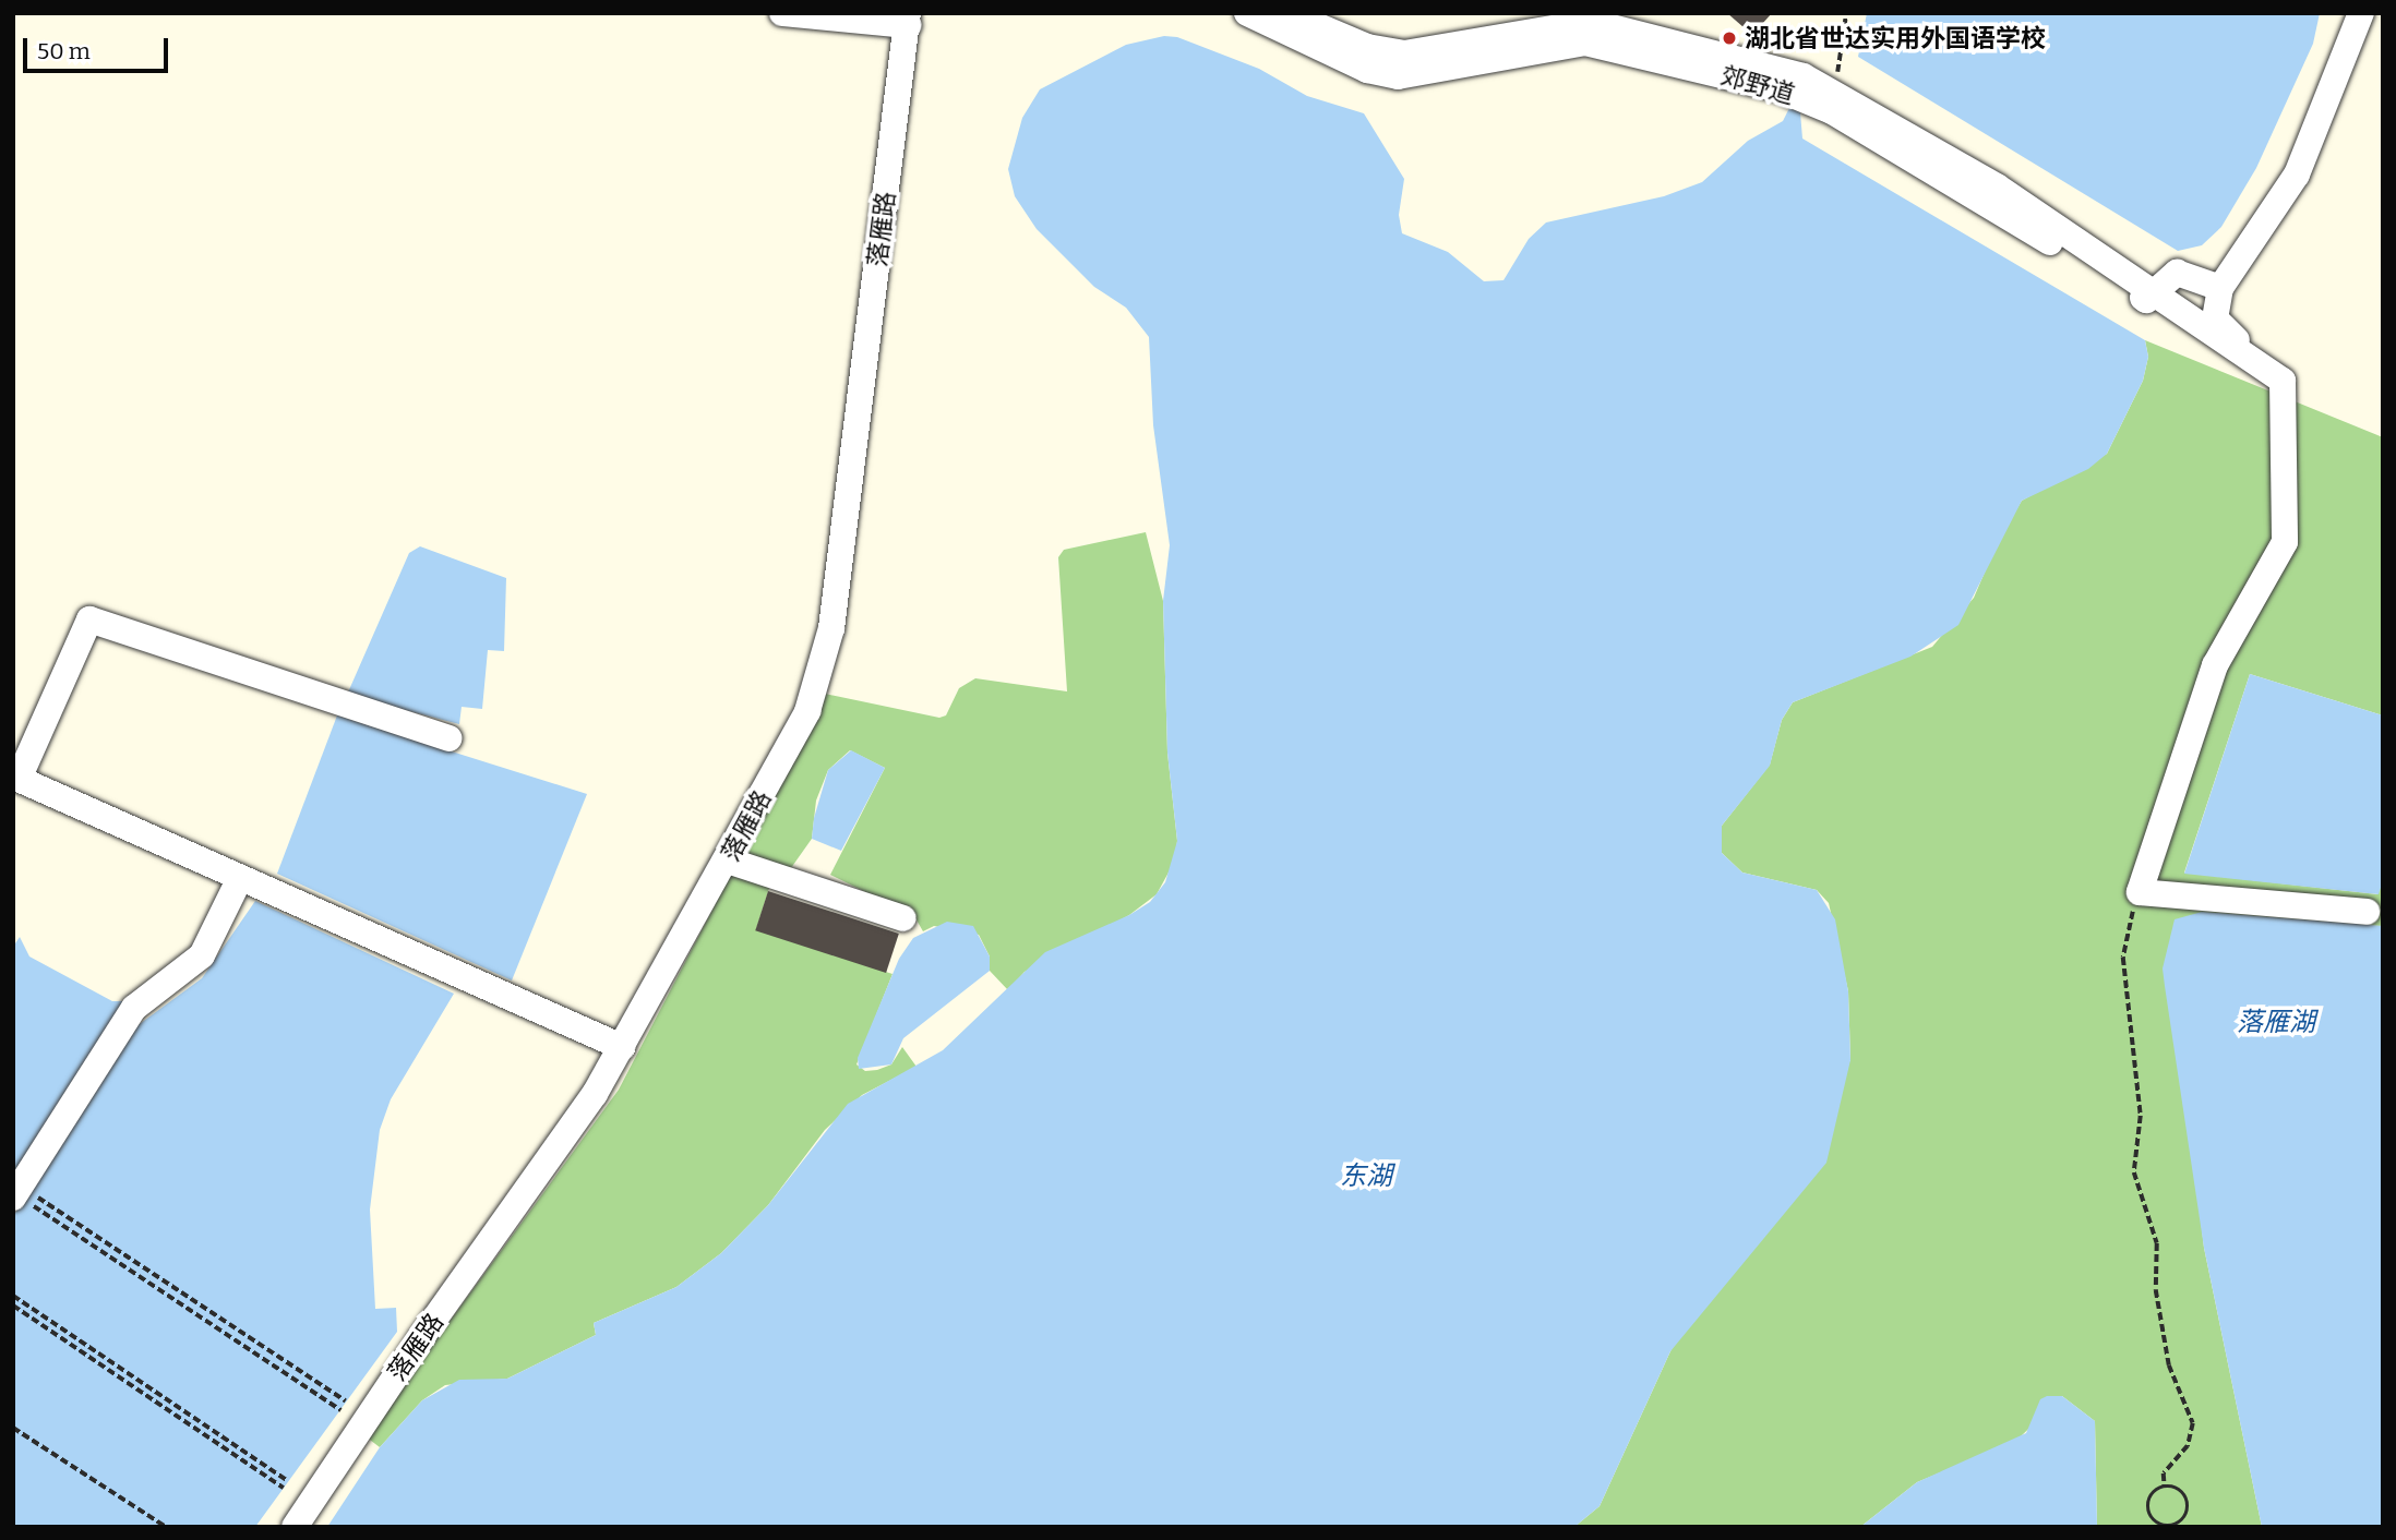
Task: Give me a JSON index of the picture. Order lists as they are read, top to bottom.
{
  "streets": {
    "street": ["郊野道", "落雁路"]
  },
  "water": ["落雁湖", "东湖"],
  "places": ["湖北省世达实用外国语学校"],
  "scale_bar": "50 m"
}
